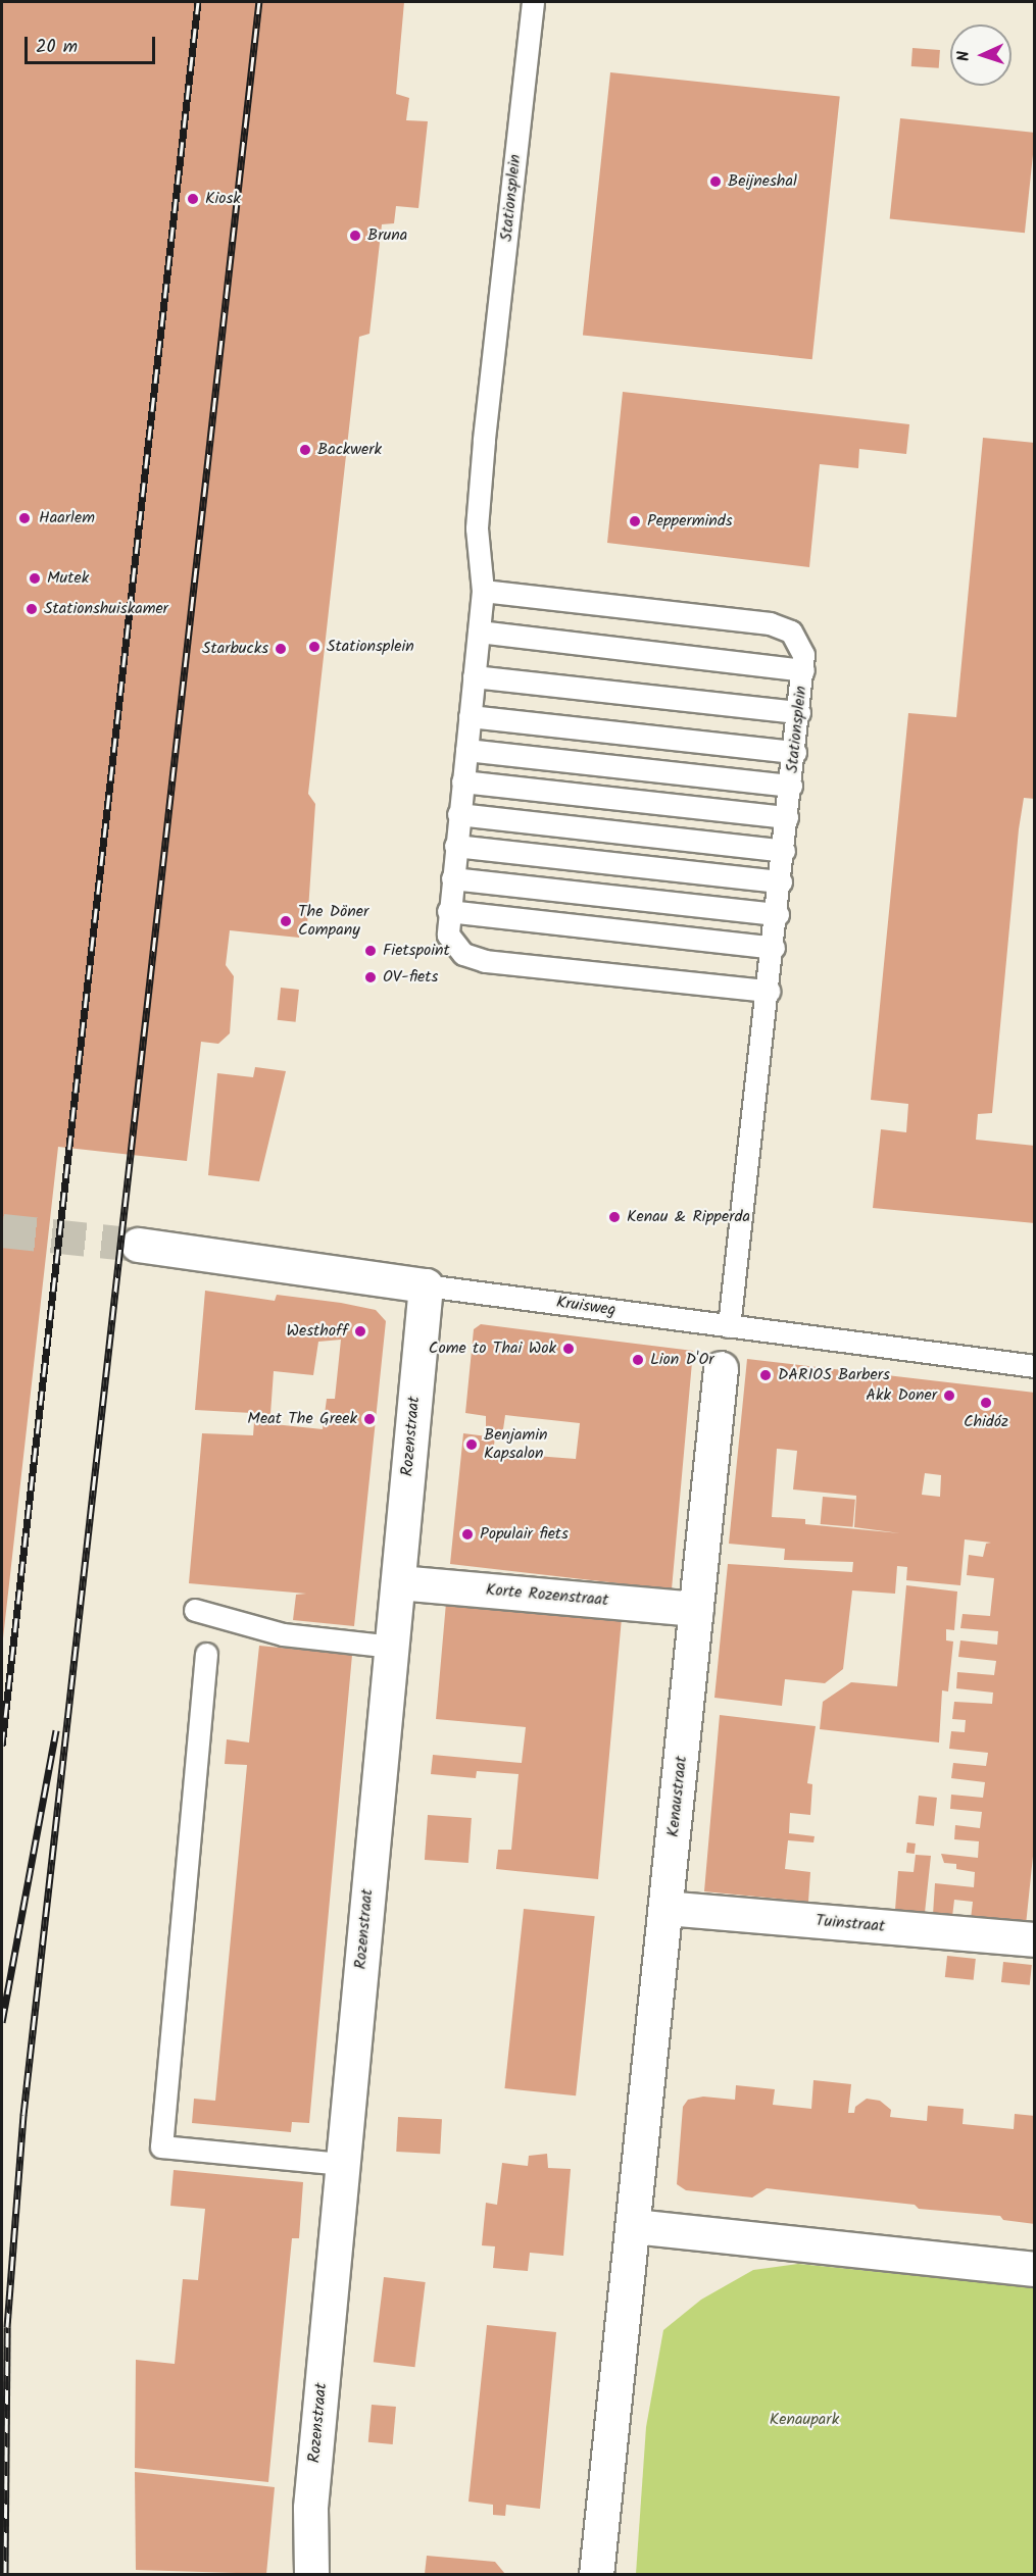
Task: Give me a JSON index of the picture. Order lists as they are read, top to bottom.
{
  "streets": {
    "street": [
      "Kruisweg",
      "Rozenstraat",
      "Korte Rozenstraat",
      "Kenaustraat",
      "Tuinstraat"
    ],
    "lane": ["Stationsplein"]
  },
  "crossings": [
    ["Stationsplein", "Kruisweg"],
    ["Kruisweg", "Rozenstraat"],
    ["Rozenstraat", "Korte Rozenstraat"],
    ["Korte Rozenstraat", "Kenaustraat"],
    ["Kenaustraat", "Tuinstraat"]
  ],
  "parks": ["Kenaupark"],
  "places": [
    "Beijneshal",
    "Kiosk",
    "Bruna",
    "Backwerk",
    "Haarlem",
    "Pepperminds",
    "Mutek",
    "Stationshuiskamer",
    "Stationsplein",
    "Starbucks",
    "The Döner Company",
    "Fietspoint",
    "OV-fiets",
    "Kenau & Ripperda",
    "Westhoff",
    "Come to Thai Wok",
    "Lion D'Or",
    "DARIOS Barbers",
    "Akk Doner",
    "Chidóz",
    "Meat The Greek",
    "Benjamin Kapsalon",
    "Populair fiets"
  ],
  "scale_bar": "20 m",
  "north": "left"
}
